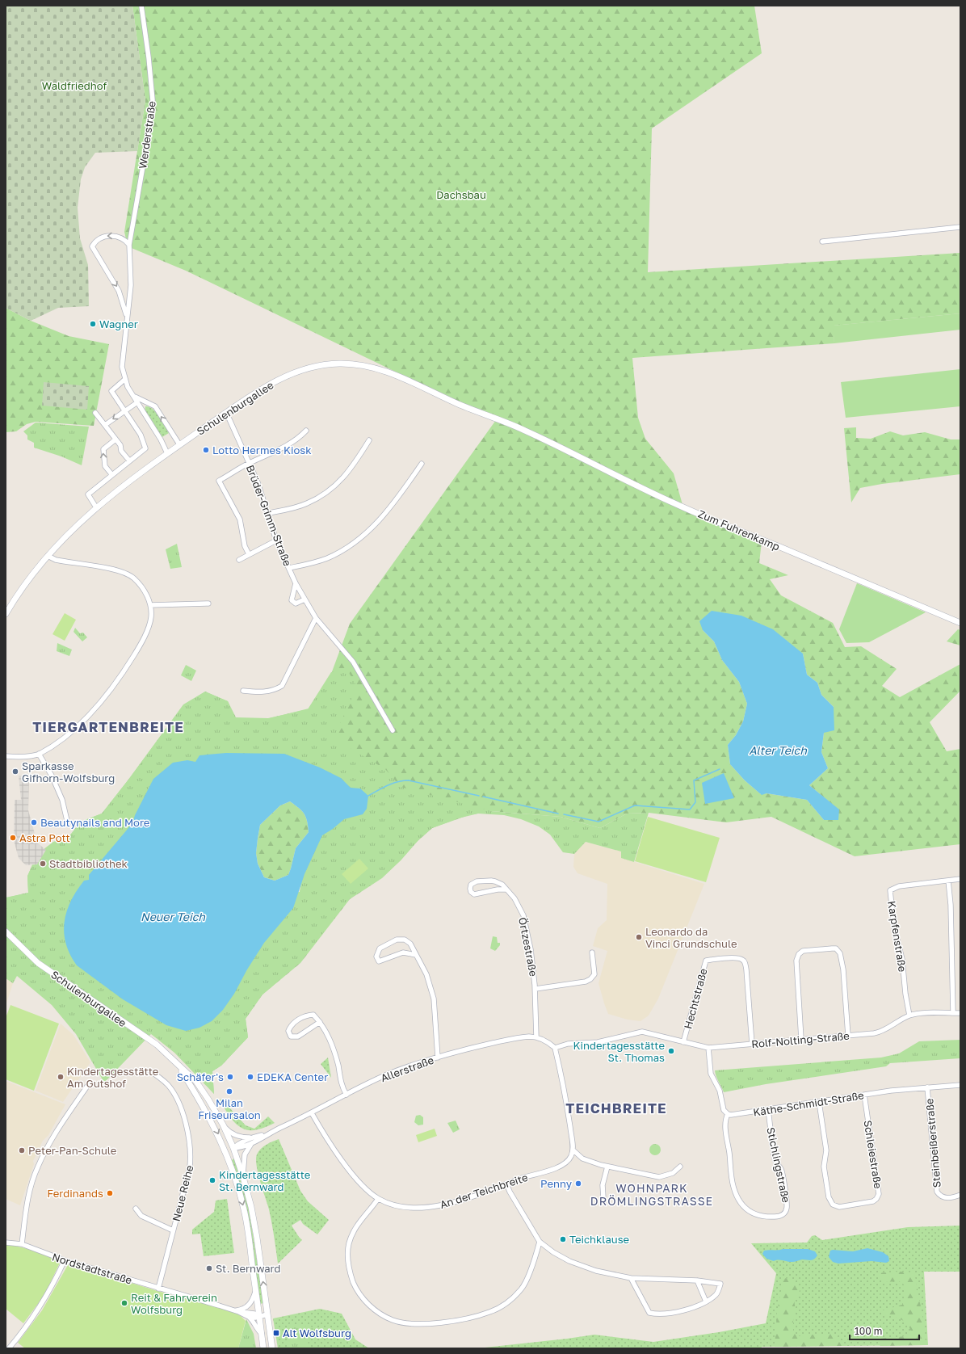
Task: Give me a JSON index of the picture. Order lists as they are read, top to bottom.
{
  "streets": {
    "street": [
      "Werderstraße",
      "Schulenburgallee",
      "Brüder-Grimm-Straße",
      "Zum Fuhrenkamp",
      "Karpfenstraße",
      "Örtzestraße",
      "Hechtstraße",
      "Rolf-Nolting-Straße",
      "Allerstraße",
      "Käthe-Schmidt-Straße",
      "Steinbeißerstraße",
      "Schleiestraße",
      "Stichlingstraße",
      "An der Teichbreite",
      "Neue Reihe",
      "Nordstadtstraße"
    ]
  },
  "crossings": [
    ["Werderstraße", "Schulenburgallee"],
    ["Schulenburgallee", "Brüder-Grimm-Straße"],
    ["Schulenburgallee", "Zum Fuhrenkamp"],
    ["Schulenburgallee", "Allerstraße"],
    ["Schulenburgallee", "Nordstadtstraße"],
    ["Karpfenstraße", "Rolf-Nolting-Straße"],
    ["Örtzestraße", "Allerstraße"],
    ["Hechtstraße", "Rolf-Nolting-Straße"],
    ["Allerstraße", "An der Teichbreite"],
    ["Käthe-Schmidt-Straße", "Steinbeißerstraße"],
    ["Käthe-Schmidt-Straße", "Schleiestraße"],
    ["Käthe-Schmidt-Straße", "Stichlingstraße"],
    ["Neue Reihe", "Nordstadtstraße"]
  ],
  "districts": ["TIERGARTENBREITE", "TEICHBREITE", "WOHNPARK DRÖMLINGSTRASSE"],
  "water": ["Alter Teich", "Neuer Teich"],
  "parks": ["Waldfriedhof", "Dachsbau"],
  "places": {
    "other": [
      "Wagner",
      "Lotto Hermes Kiosk",
      "Sparkasse Gifhorn-Wolfsburg",
      "Beautynails and More",
      "Astra Pott",
      "Stadtbibliothek",
      "Leonardo da Vinci Grundschule",
      "Kindertagesstätte St. Thomas",
      "Kindertagesstätte Am Gutshof",
      "Schäfer's",
      "EDEKA Center",
      "Milan Friseursalon",
      "Peter-Pan-Schule",
      "Kindertagesstätte St. Bernward",
      "Penny",
      "Ferdinands",
      "Teichklause",
      "St. Bernward",
      "Reit & Fahrverein Wolfsburg"
    ],
    "transit": ["Alt Wolfsburg"]
  },
  "scale_bar": "100 m"
}
